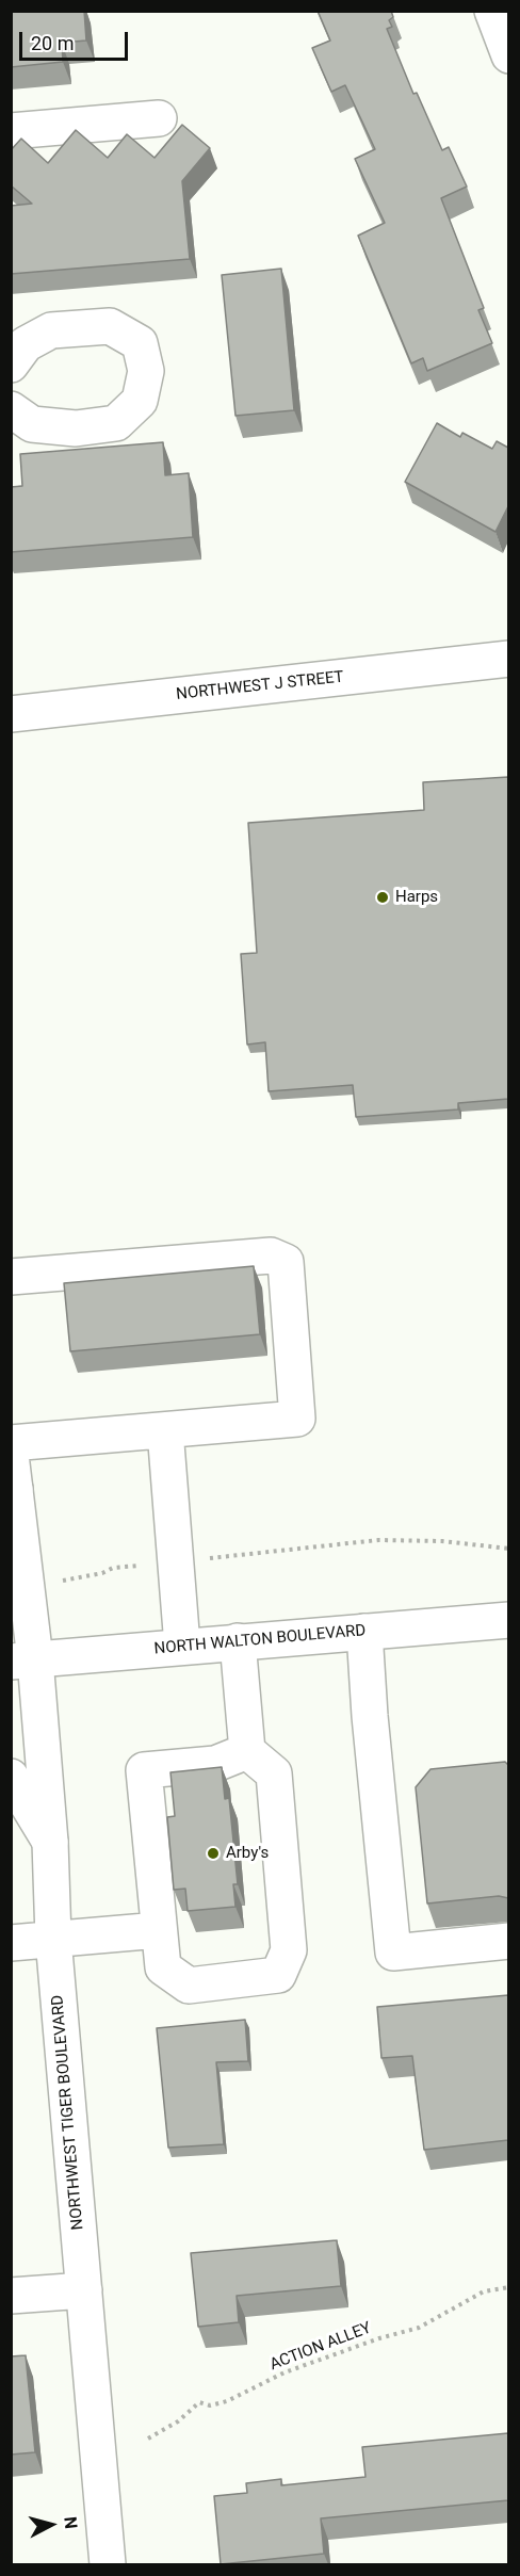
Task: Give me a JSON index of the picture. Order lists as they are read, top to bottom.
{
  "streets": {
    "street": ["NORTHWEST J STREET", "NORTH WALTON BOULEVARD", "NORTHWEST TIGER BOULEVARD"],
    "path": ["ACTION ALLEY"]
  },
  "crossings": [
    ["NORTH WALTON BOULEVARD", "NORTHWEST TIGER BOULEVARD"]
  ],
  "places": ["Harps", "Arby's"],
  "scale_bar": "20 m",
  "north": "right"
}
